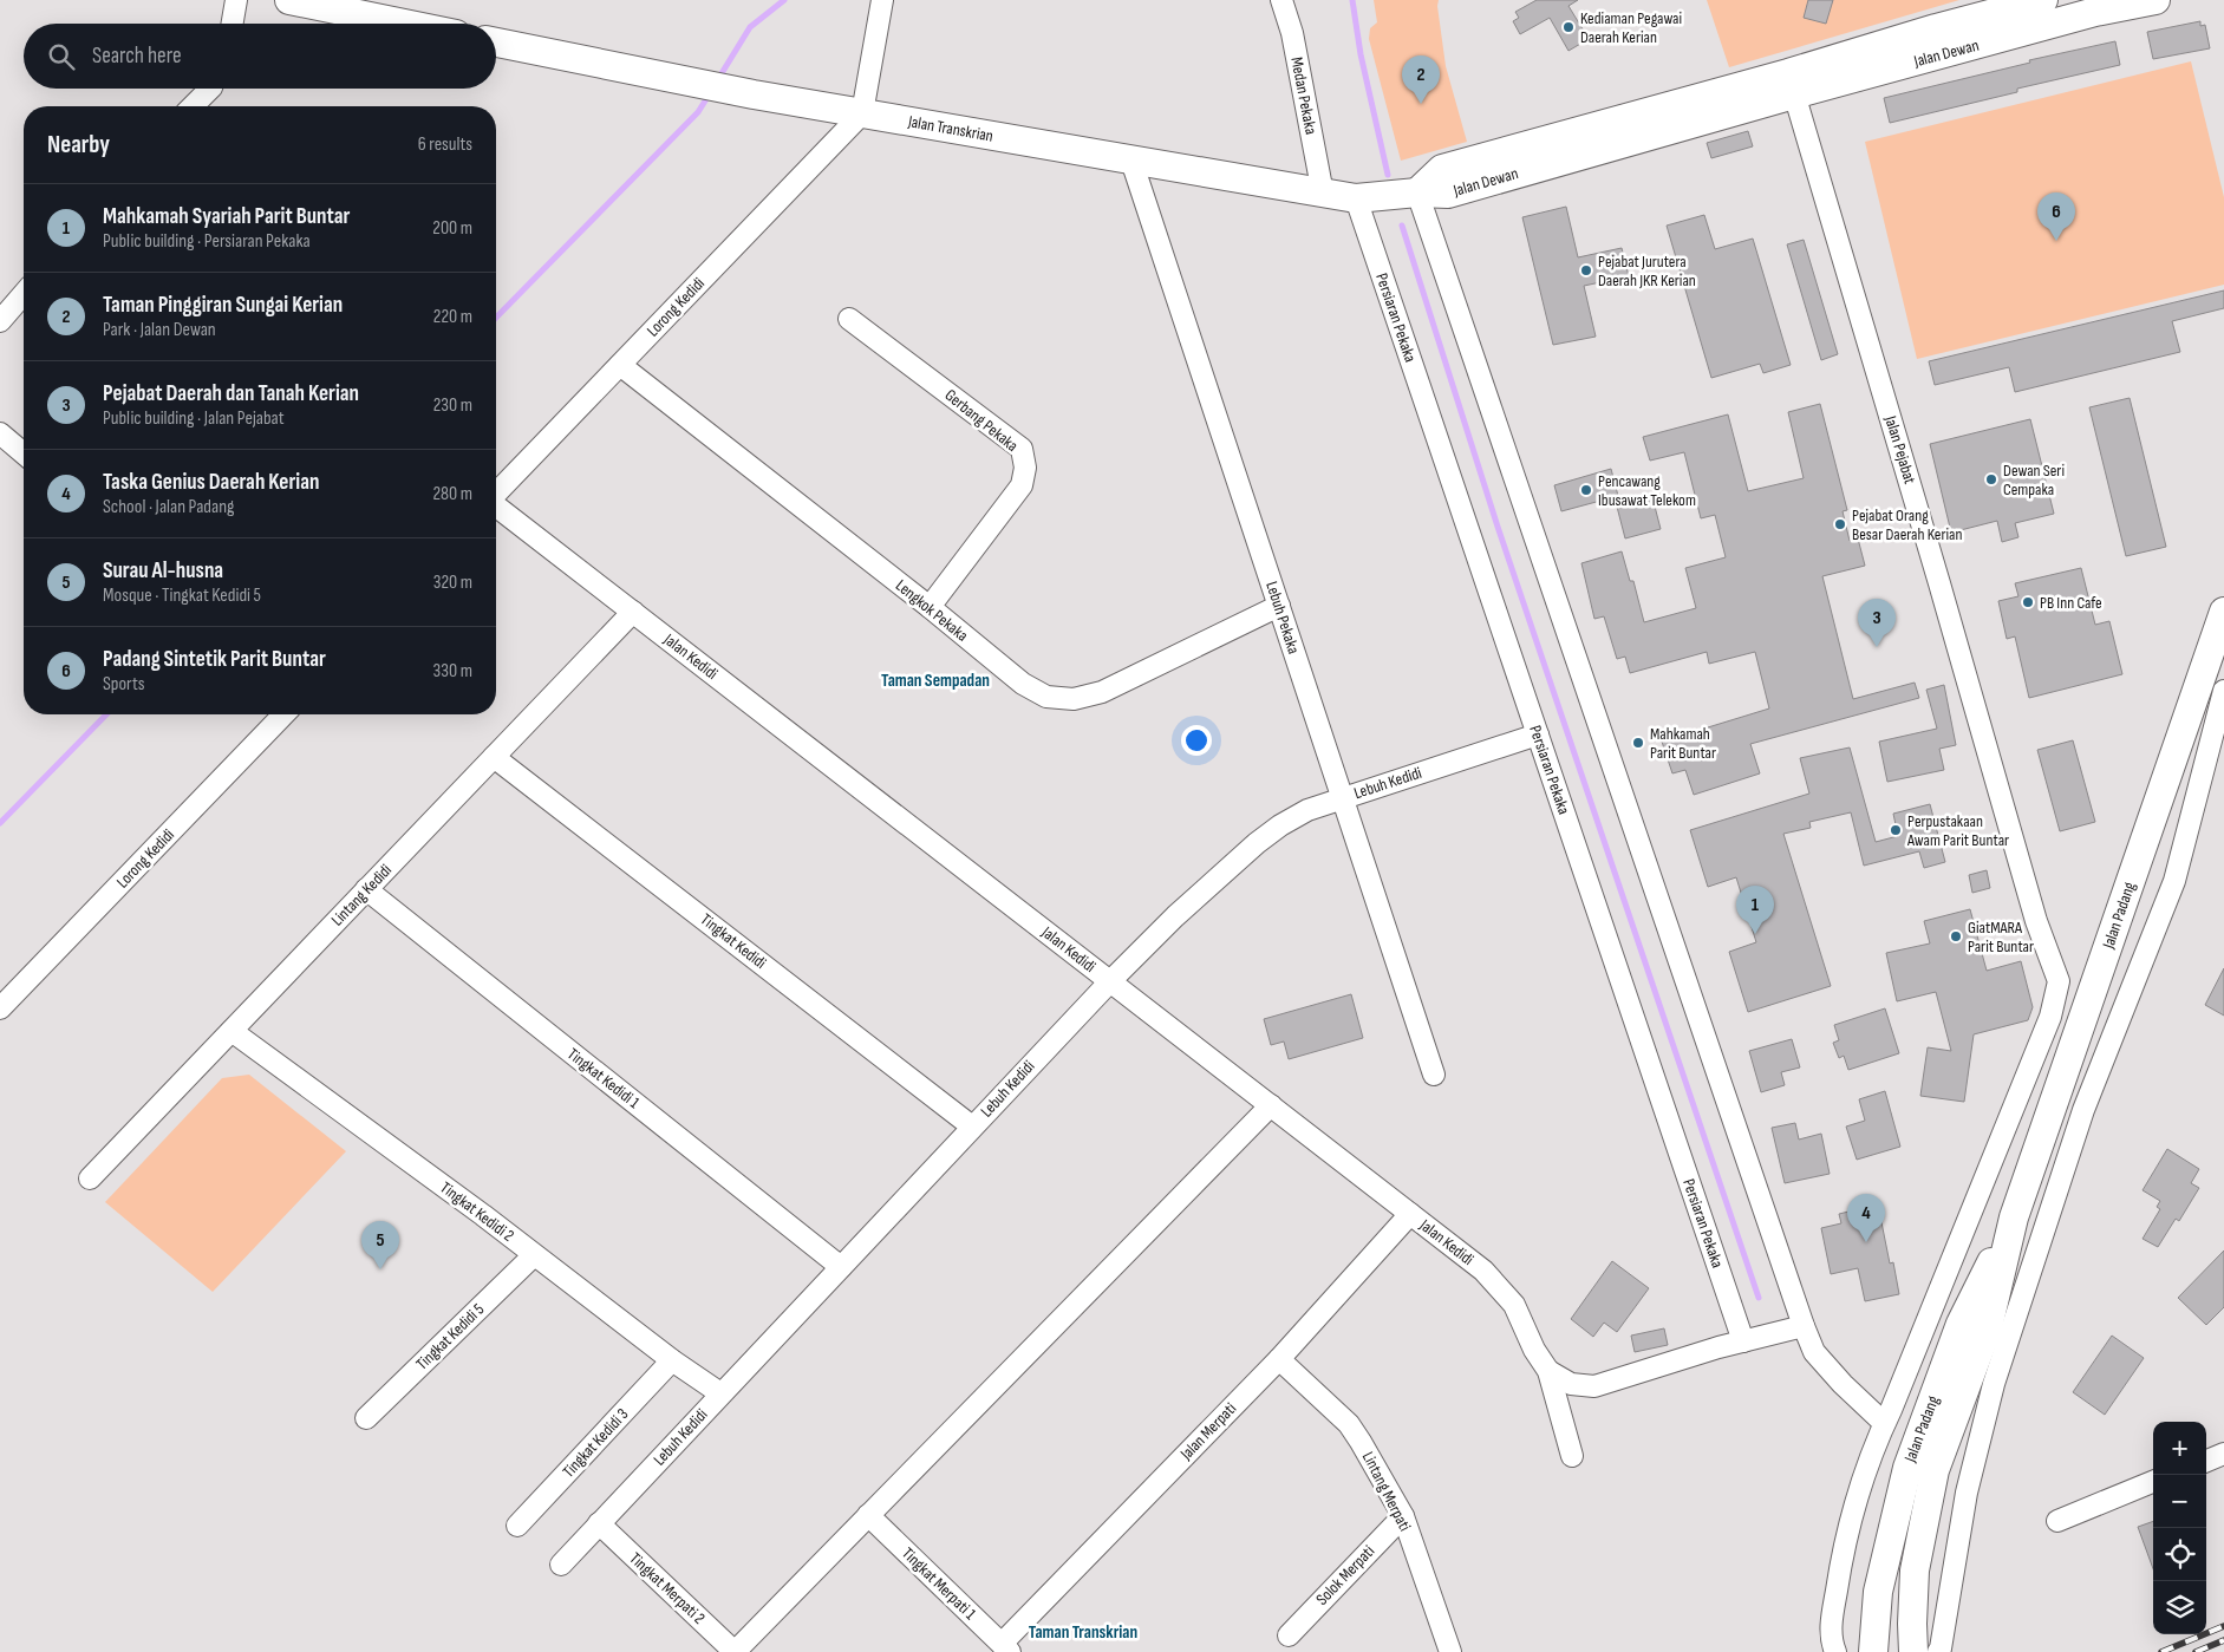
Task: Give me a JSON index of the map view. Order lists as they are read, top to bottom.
{
  "streets": {
    "main road": ["Jalan Dewan", "Jalan Transkrian", "Jalan Padang"],
    "street": [
      "Medan Pekaka",
      "Lorong Kedidi",
      "Persiaran Pekaka",
      "Gerbang Pekaka",
      "Jalan Pejabat",
      "Lengkok Pekaka",
      "Lebuh Pekaka",
      "Jalan Kedidi",
      "Lebuh Kedidi",
      "Lintang Kedidi",
      "Tingkat Kedidi",
      "Tingkat Kedidi 1",
      "Tingkat Kedidi 2",
      "Tingkat Kedidi 5",
      "Jalan Merpati",
      "Tingkat Kedidi 3",
      "Lintang Merpati",
      "Solok Merpati",
      "Tingkat Merpati 1",
      "Tingkat Merpati 2"
    ]
  },
  "crossings": [
    ["Jalan Dewan", "Jalan Transkrian"],
    ["Jalan Dewan", "Jalan Pejabat"],
    ["Medan Pekaka", "Jalan Transkrian"],
    ["Jalan Transkrian", "Lorong Kedidi"],
    ["Jalan Transkrian", "Persiaran Pekaka"],
    ["Jalan Transkrian", "Lebuh Pekaka"],
    ["Lorong Kedidi", "Lengkok Pekaka"],
    ["Persiaran Pekaka", "Lebuh Kedidi"],
    ["Gerbang Pekaka", "Lengkok Pekaka"],
    ["Lengkok Pekaka", "Lebuh Pekaka"],
    ["Lebuh Pekaka", "Lebuh Kedidi"],
    ["Jalan Kedidi", "Lebuh Kedidi"],
    ["Jalan Kedidi", "Lintang Kedidi"],
    ["Jalan Kedidi", "Jalan Merpati"],
    ["Lebuh Kedidi", "Tingkat Kedidi"],
    ["Lebuh Kedidi", "Tingkat Kedidi 1"],
    ["Lebuh Kedidi", "Tingkat Kedidi 2"],
    ["Lebuh Kedidi", "Tingkat Merpati 2"],
    ["Lintang Kedidi", "Tingkat Kedidi"],
    ["Lintang Kedidi", "Tingkat Kedidi 1"],
    ["Lintang Kedidi", "Tingkat Kedidi 2"],
    ["Tingkat Kedidi 2", "Tingkat Kedidi 5"],
    ["Tingkat Kedidi 2", "Tingkat Kedidi 3"],
    ["Jalan Merpati", "Lintang Merpati"],
    ["Jalan Merpati", "Tingkat Merpati 1"],
    ["Lintang Merpati", "Solok Merpati"]
  ],
  "districts": ["Taman Sempadan", "Taman Transkrian"],
  "places": [
    "Kediaman Pegawai Daerah Kerian",
    "Pejabat Jurutera Daerah JKR Kerian",
    "Dewan Seri Cempaka",
    "Pencawang Ibusawat Telekom",
    "Pejabat Orang Besar Daerah Kerian",
    "PB Inn Cafe",
    "Mahkamah Parit Buntar",
    "Perpustakaan Awam Parit Buntar",
    "GiatMARA Parit Buntar"
  ],
  "page": {
    "search": "Search here",
    "pins": [
      "2",
      "6",
      "3",
      "1",
      "4",
      "5"
    ],
    "heading": ["Nearby", "6 results"],
    "list": [
      {
        "mark": "1",
        "name": "Mahkamah Syariah Parit Buntar",
        "note": "Public building · Persiaran Pekaka",
        "value": "200 m"
      },
      {
        "mark": "2",
        "name": "Taman Pinggiran Sungai Kerian",
        "note": "Park · Jalan Dewan",
        "value": "220 m"
      },
      {
        "mark": "3",
        "name": "Pejabat Daerah dan Tanah Kerian",
        "note": "Public building · Jalan Pejabat",
        "value": "230 m"
      },
      {
        "mark": "4",
        "name": "Taska Genius Daerah Kerian",
        "note": "School · Jalan Padang",
        "value": "280 m"
      },
      {
        "mark": "5",
        "name": "Surau Al-husna",
        "note": "Mosque · Tingkat Kedidi 5",
        "value": "320 m"
      },
      {
        "mark": "6",
        "name": "Padang Sintetik Parit Buntar",
        "note": "Sports",
        "value": "330 m"
      }
    ],
    "map_buttons": ["+", "−"]
  }
}
